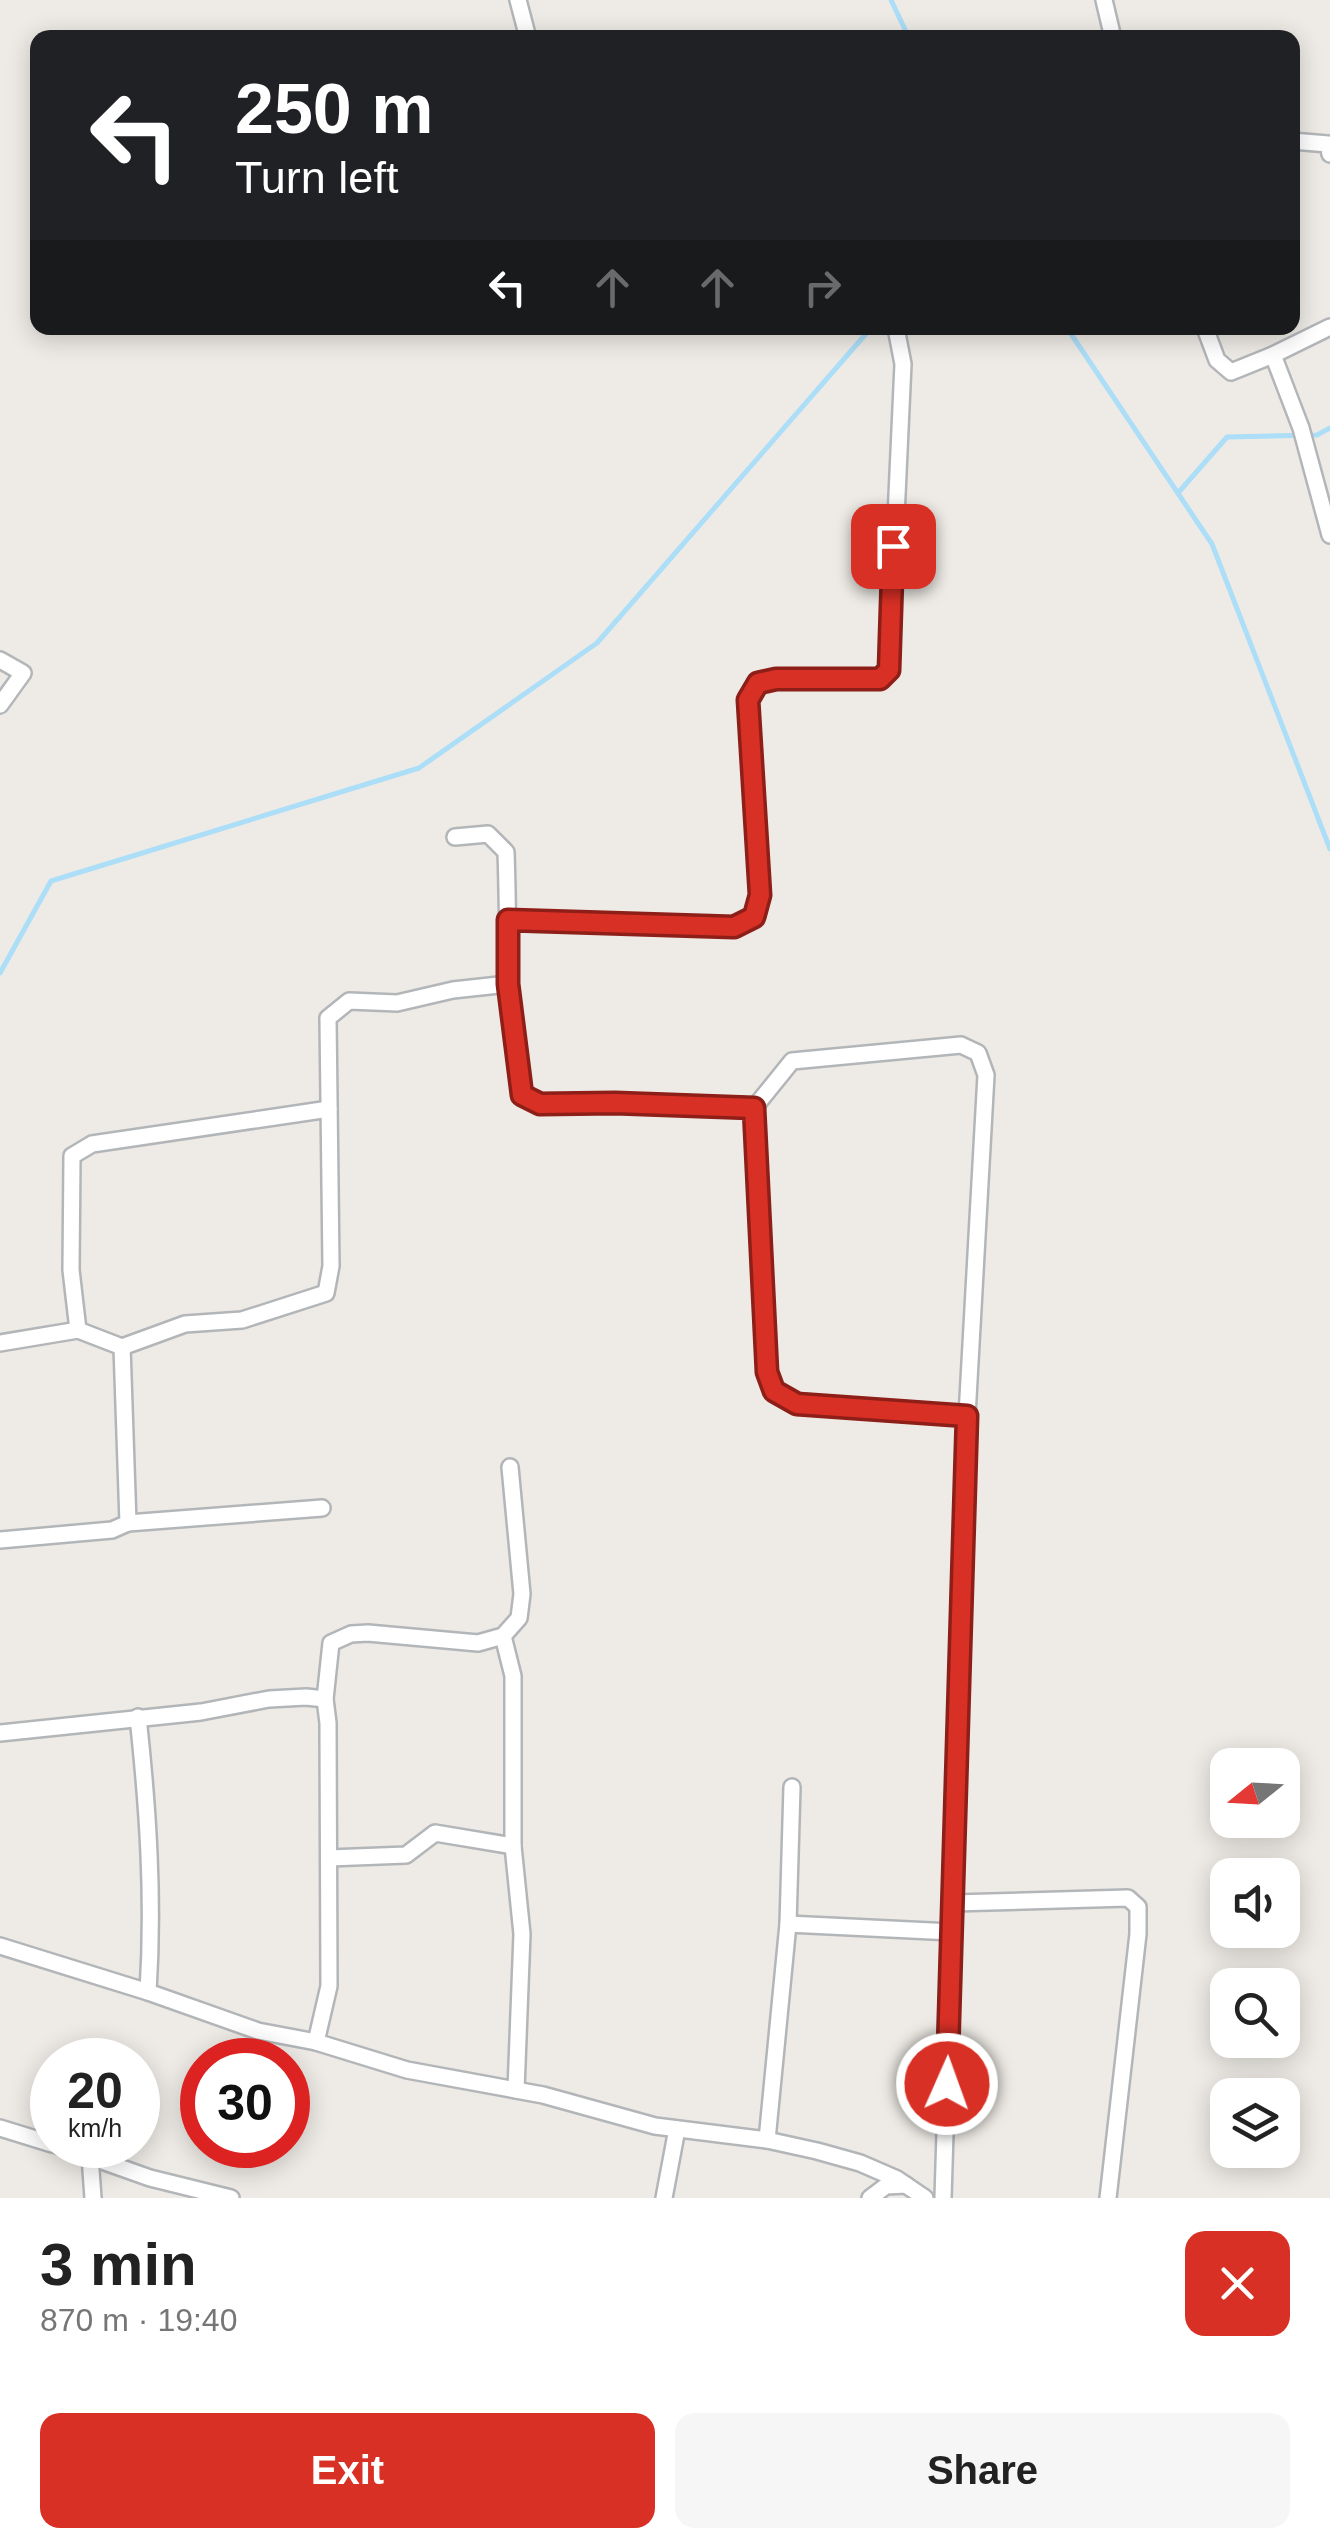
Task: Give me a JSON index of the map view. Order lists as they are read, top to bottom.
{
  "north": "left",
  "page": {
    "turn": ["250 m", "Turn left"],
    "speed": "20 km/h",
    "limit": "30",
    "heading": ["3 min", "870 m · 19:40"],
    "buttons": ["Exit", "Share"]
  }
}
